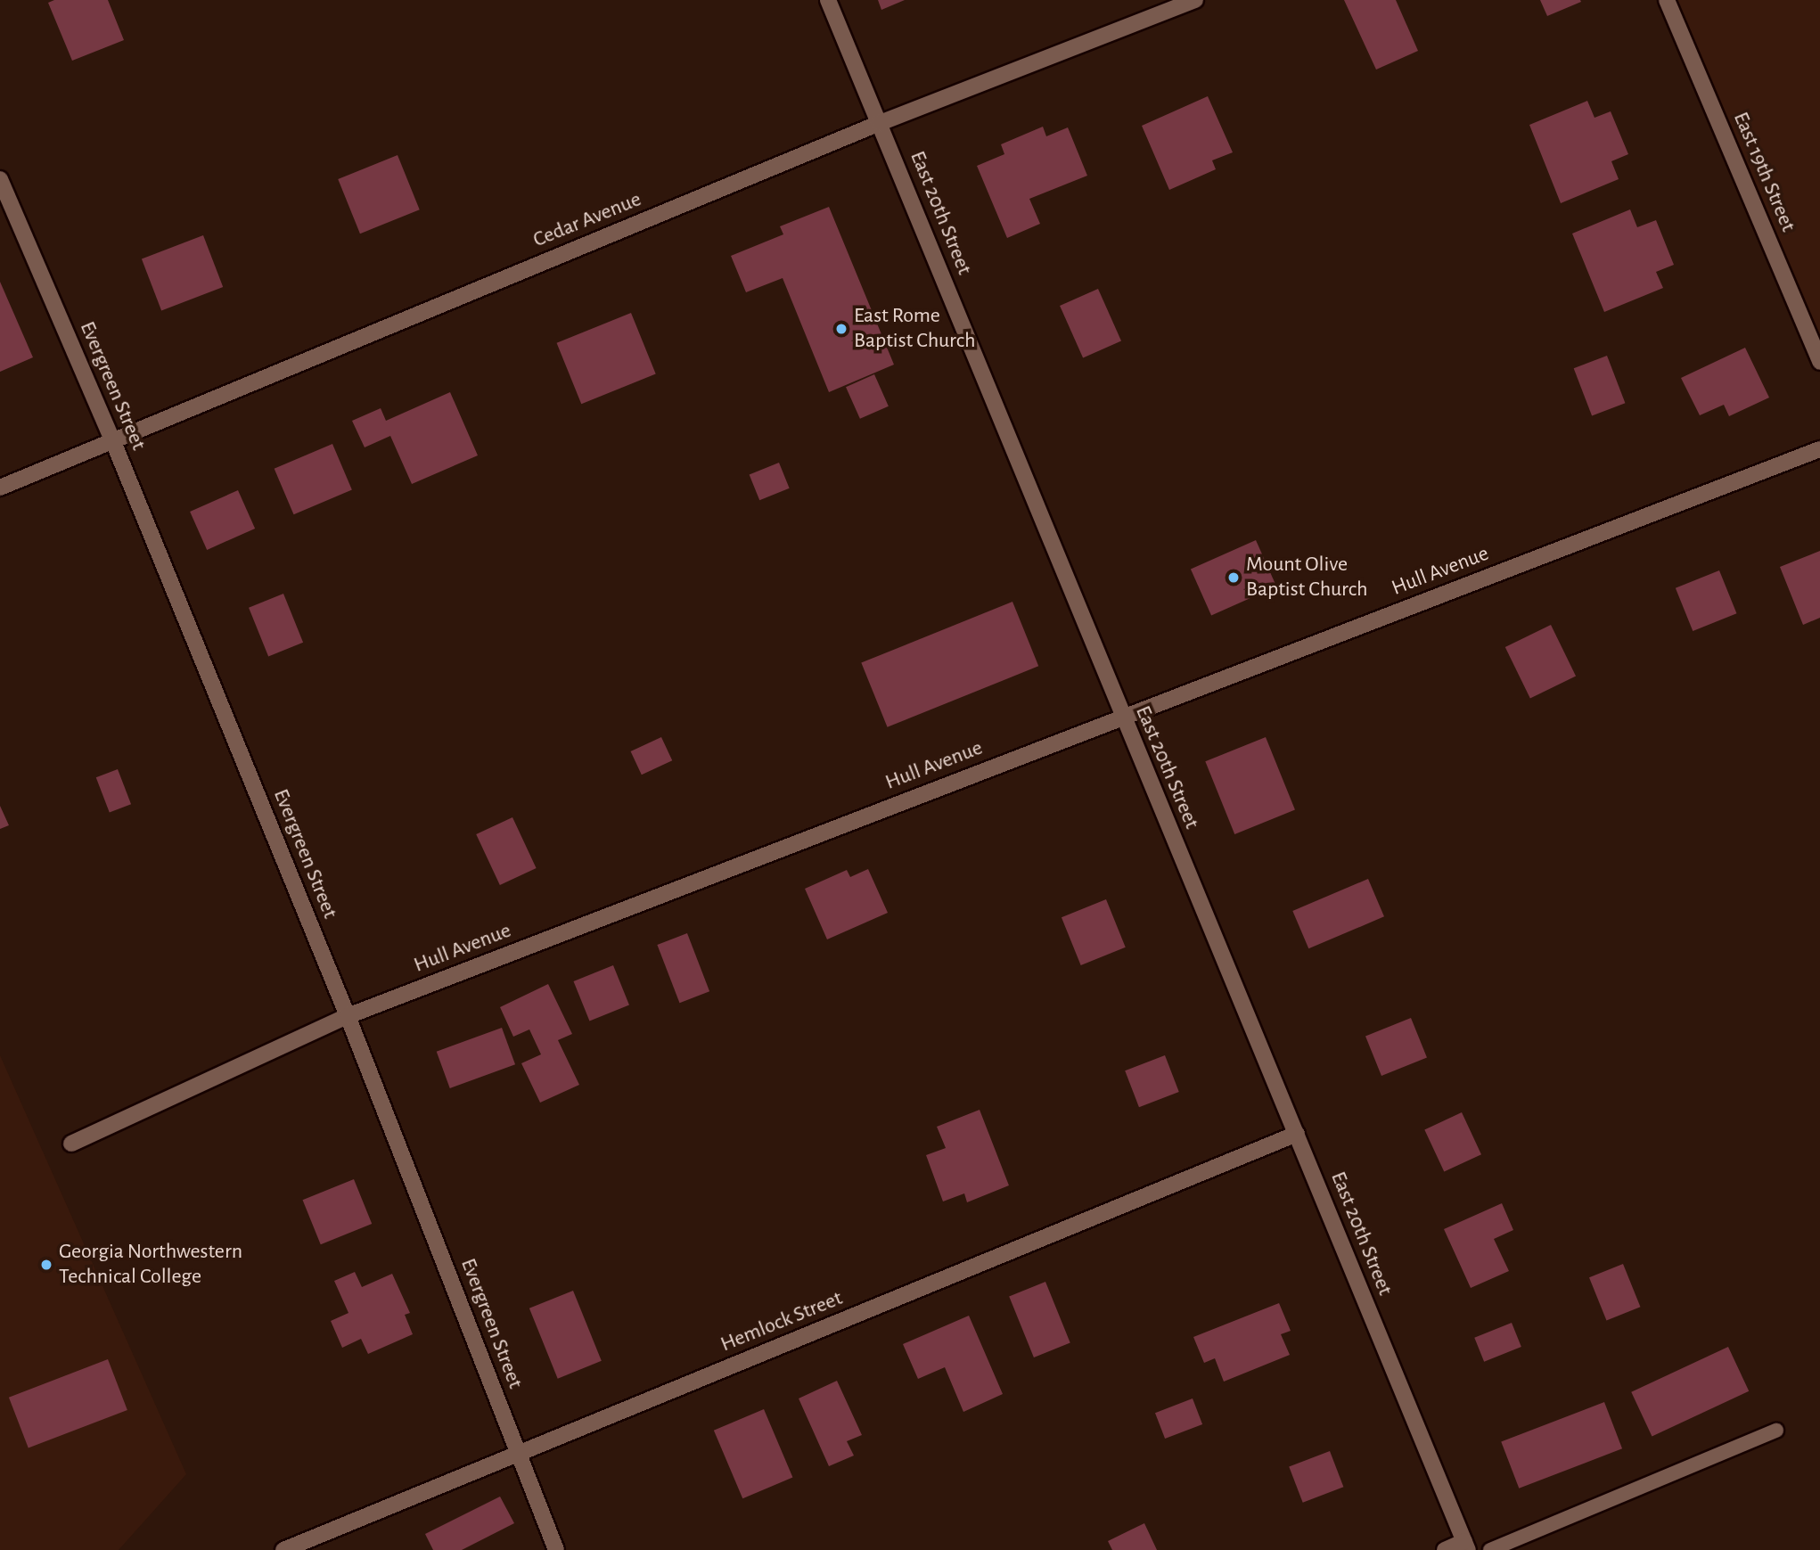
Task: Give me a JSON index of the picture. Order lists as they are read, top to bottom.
{
  "streets": {
    "street": [
      "East 19th Street",
      "East 20th Street",
      "Cedar Avenue",
      "Evergreen Street",
      "Hull Avenue",
      "Hemlock Street"
    ]
  },
  "crossings": [
    ["East 20th Street", "Cedar Avenue"],
    ["East 20th Street", "Hull Avenue"],
    ["East 20th Street", "Hemlock Street"],
    ["Cedar Avenue", "Evergreen Street"],
    ["Evergreen Street", "Hull Avenue"],
    ["Evergreen Street", "Hemlock Street"]
  ],
  "places": ["East Rome Baptist Church", "Mount Olive Baptist Church", "Georgia Northwestern Technical College"]
}
